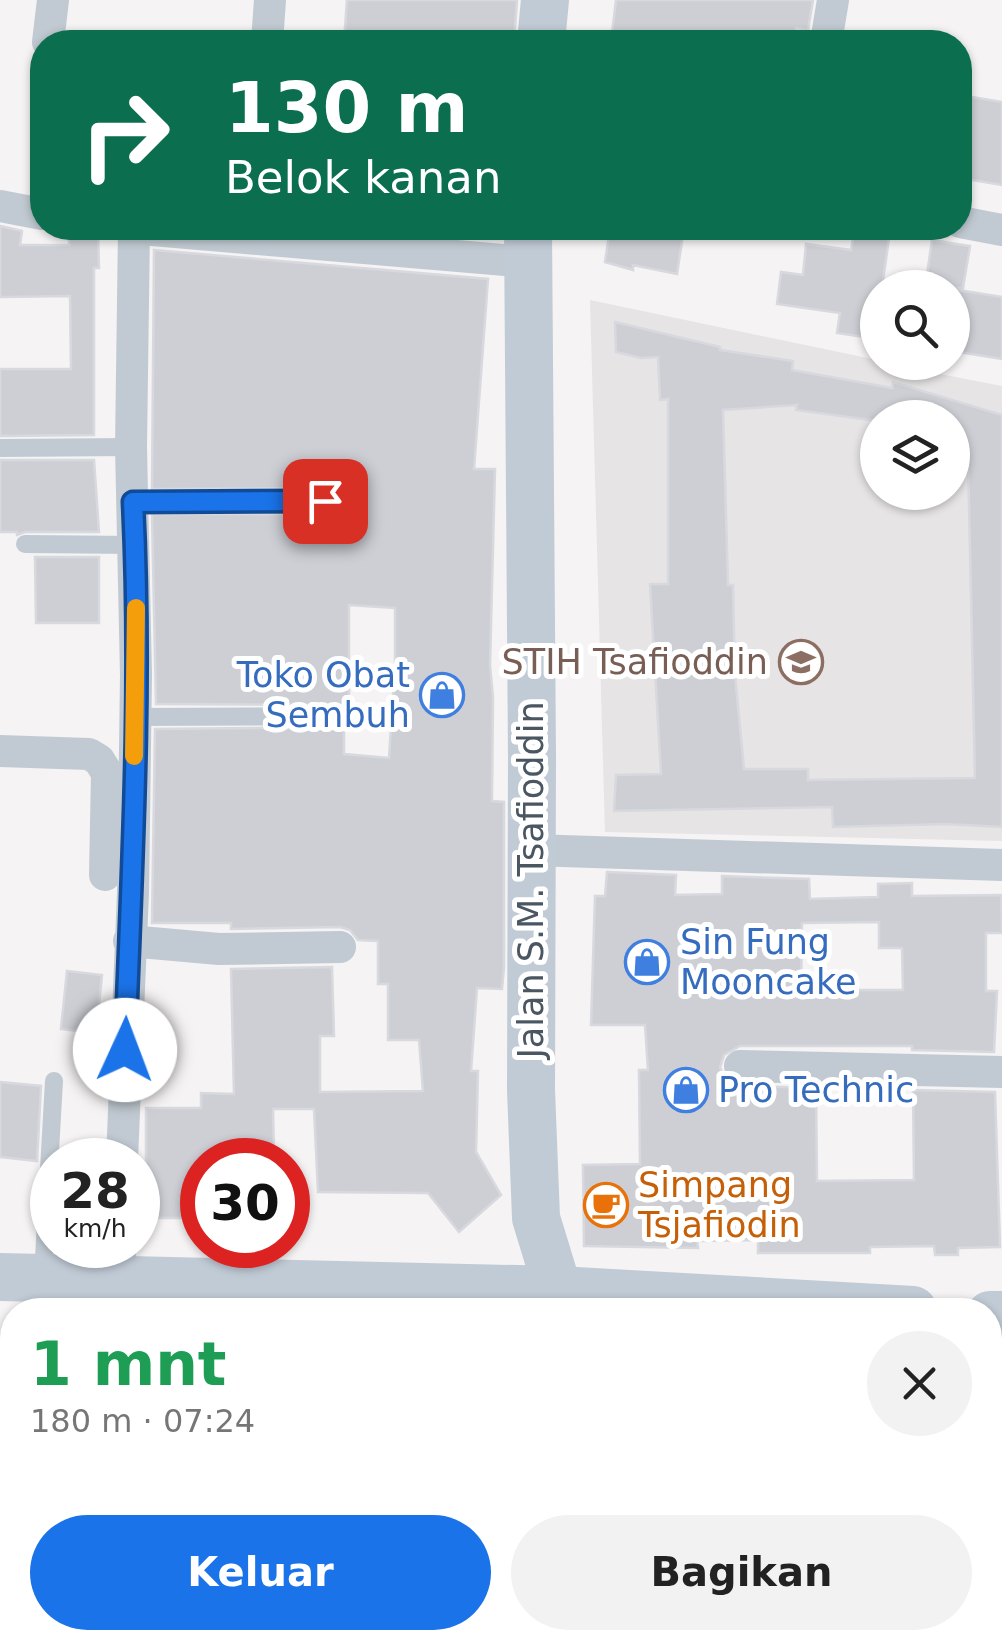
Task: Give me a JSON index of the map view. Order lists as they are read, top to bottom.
{
  "streets": {
    "street": ["Jalan S.M. Tsafioddin"]
  },
  "places": {
    "school or university": ["STIH Tsafioddin"],
    "shop": ["Toko Obat Sembuh", "Sin Fung Mooncake", "Pro Technic"],
    "cafe": ["Simpang Tsjafiodin"]
  },
  "page": {
    "turn": ["130 m", "Belok kanan"],
    "speed": "28 km/h",
    "limit": "30",
    "heading": ["1 mnt", "180 m · 07:24"],
    "buttons": ["Keluar", "Bagikan"]
  }
}
